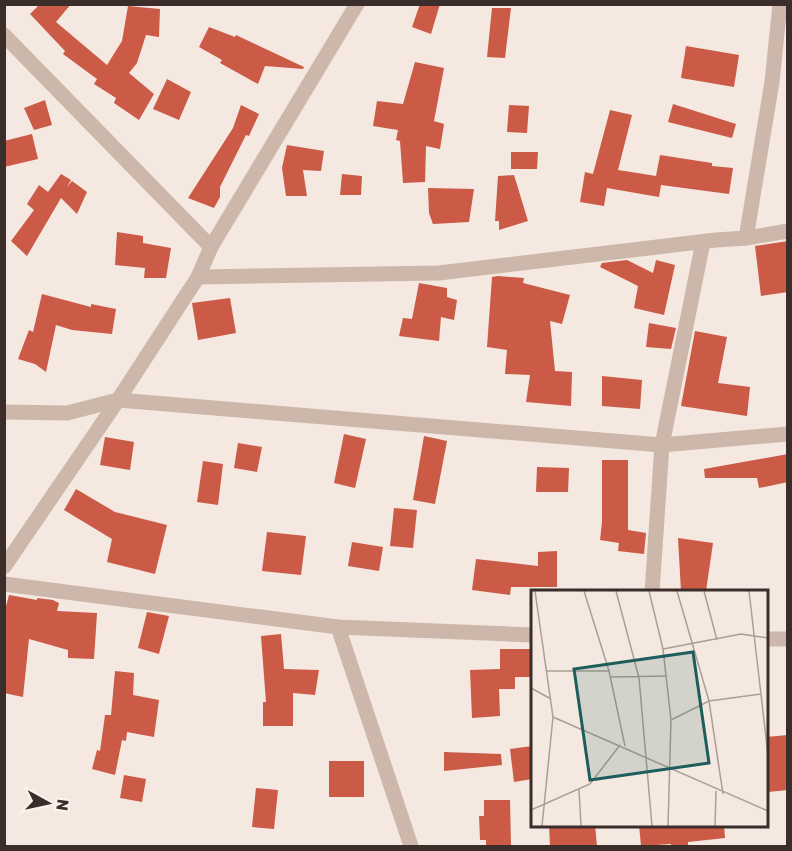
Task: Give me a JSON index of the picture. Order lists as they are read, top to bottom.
{
  "north": "right"
}
